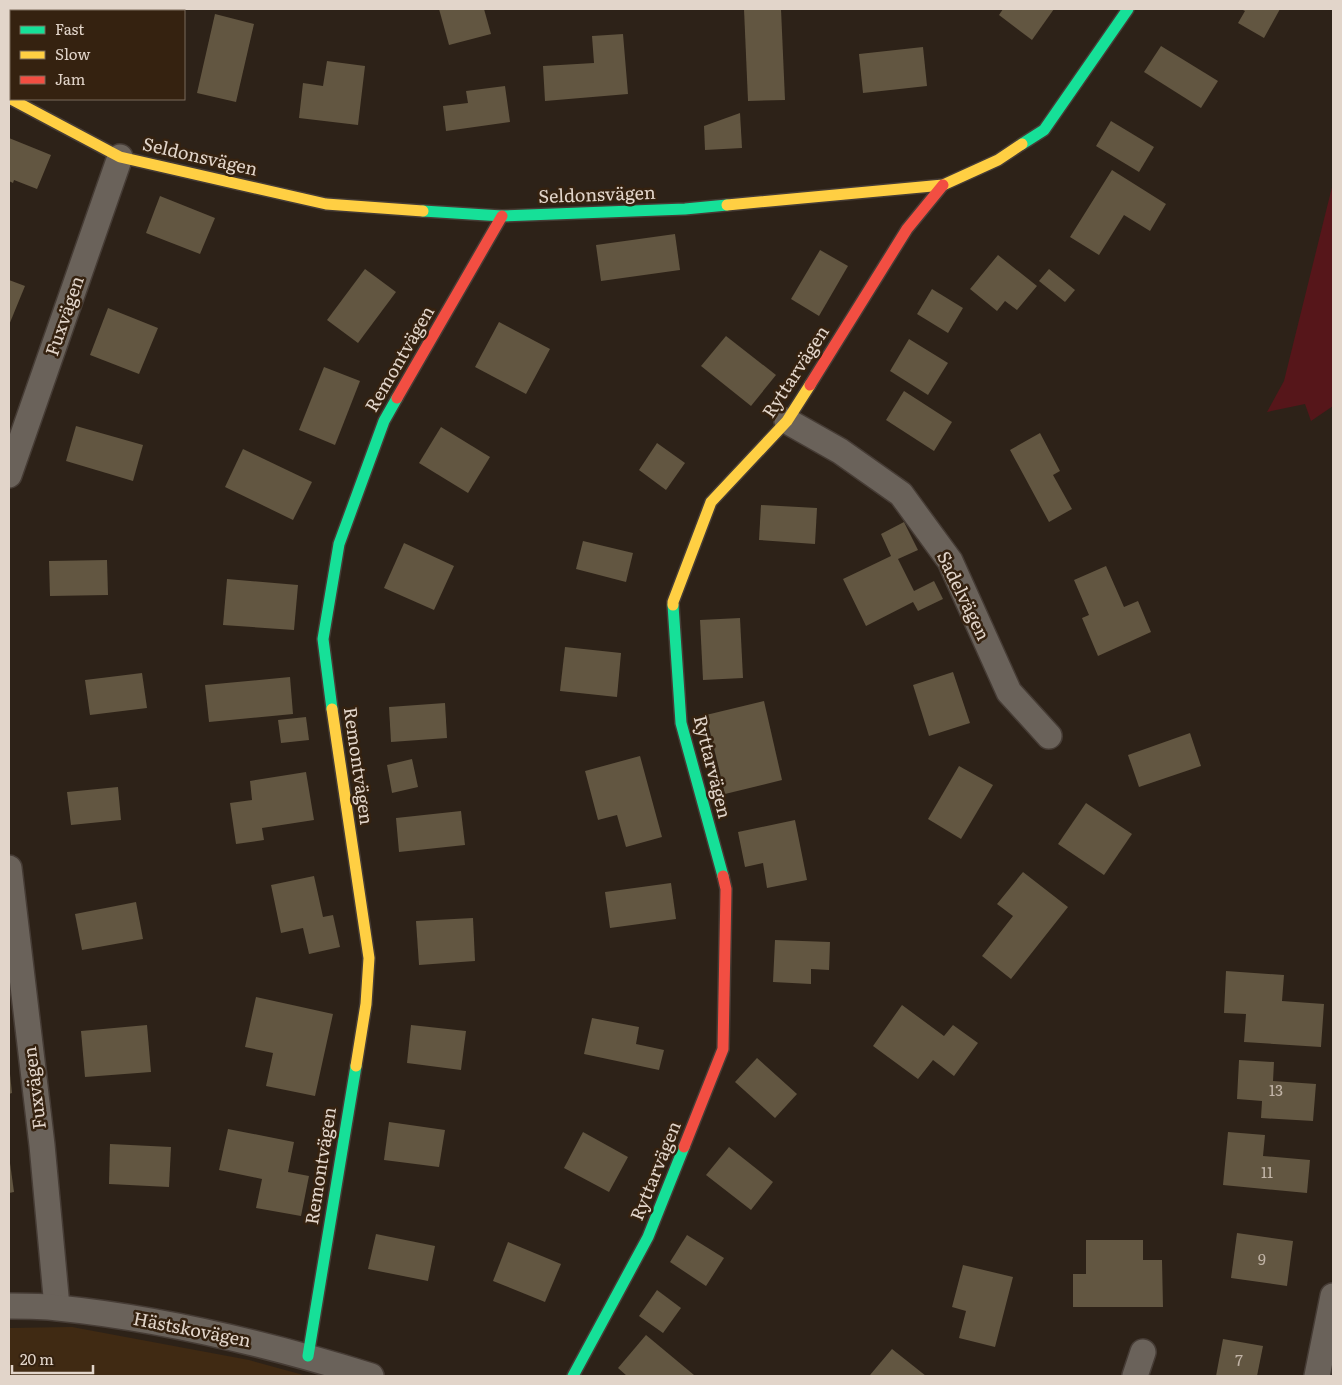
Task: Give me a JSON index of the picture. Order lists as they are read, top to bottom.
{
  "streets": {
    "street": [
      "Seldonsvägen",
      "Fuxvägen",
      "Remontvägen",
      "Ryttarvägen",
      "Sadelvägen",
      "Hästskovägen"
    ]
  },
  "crossings": [
    ["Seldonsvägen", "Fuxvägen"],
    ["Seldonsvägen", "Remontvägen"],
    ["Seldonsvägen", "Ryttarvägen"],
    ["Fuxvägen", "Hästskovägen"],
    ["Remontvägen", "Hästskovägen"],
    ["Ryttarvägen", "Sadelvägen"]
  ],
  "house_numbers": [
    "13",
    "11",
    "9",
    "7"
  ],
  "legend": ["Fast", "Slow", "Jam"],
  "scale_bar": "20 m"
}
